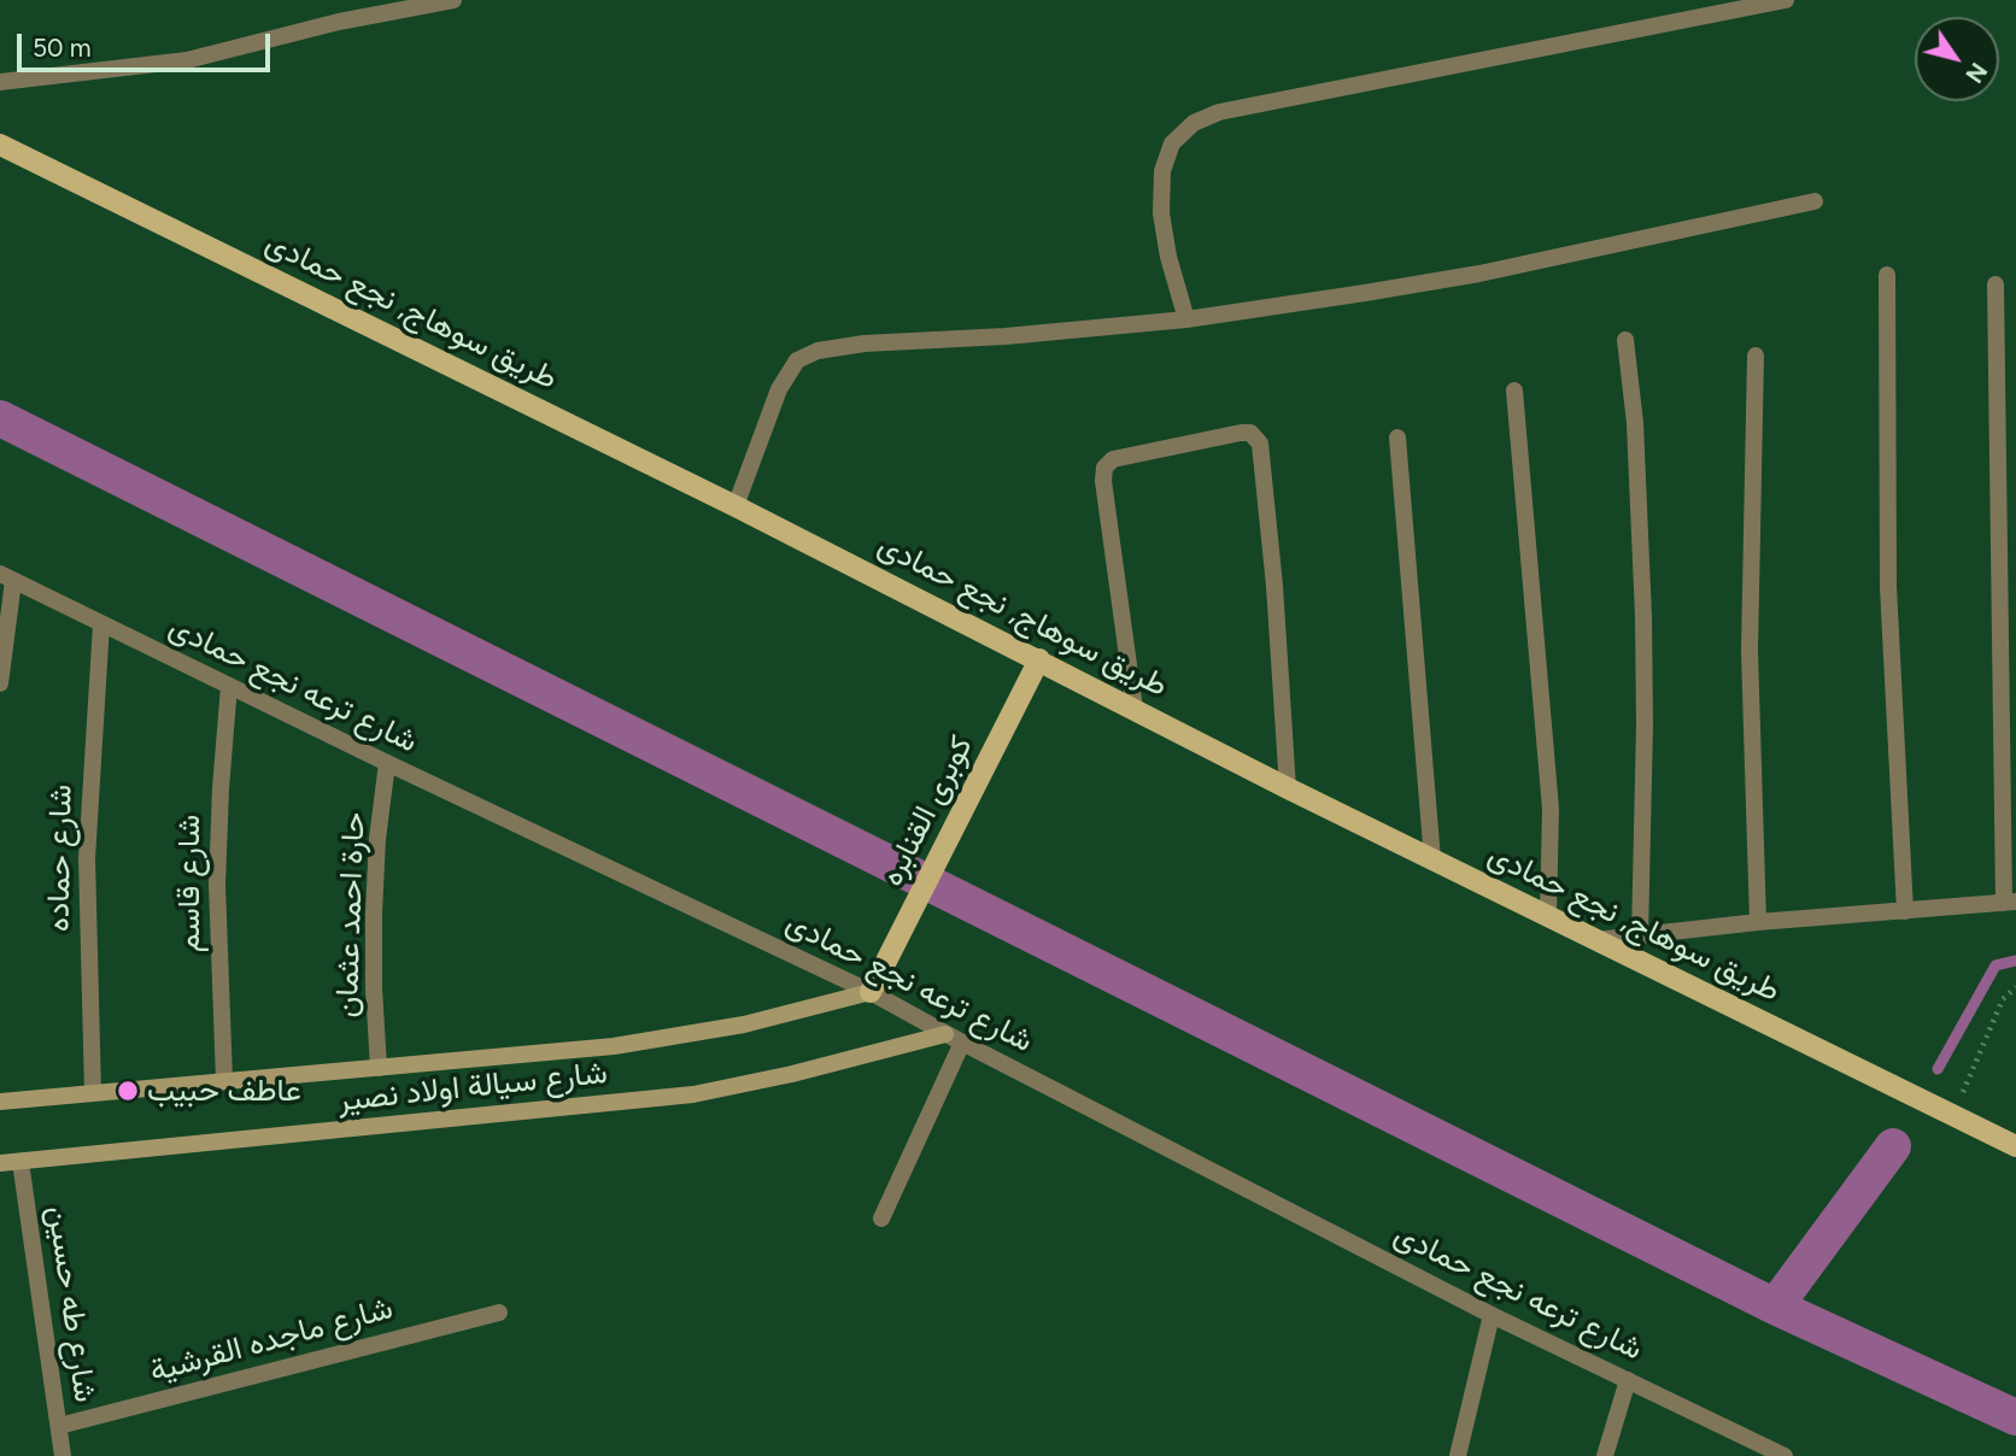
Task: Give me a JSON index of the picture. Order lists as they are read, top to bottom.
{
  "streets": {
    "main road": ["طريق سوهاج, نجع حمادى", "كوبرى القنابره", "شارع سيالة اولاد نصير"],
    "street": [
      "شارع ترعه نجع حمادى",
      "شارع حماده",
      "شارع قاسم",
      "حارة احمد عثمان",
      "شارع طه حسين",
      "شارع ماجده القرشية"
    ]
  },
  "crossings": [
    ["طريق سوهاج, نجع حمادى", "كوبرى القنابره"],
    ["شارع ترعه نجع حمادى", "كوبرى القنابره"],
    ["شارع ترعه نجع حمادى", "شارع حماده"],
    ["شارع ترعه نجع حمادى", "شارع قاسم"],
    ["شارع ترعه نجع حمادى", "حارة احمد عثمان"],
    ["شارع ترعه نجع حمادى", "شارع سيالة اولاد نصير"],
    ["كوبرى القنابره", "شارع سيالة اولاد نصير"],
    ["شارع حماده", "شارع سيالة اولاد نصير"],
    ["شارع قاسم", "شارع سيالة اولاد نصير"],
    ["حارة احمد عثمان", "شارع سيالة اولاد نصير"],
    ["شارع سيالة اولاد نصير", "شارع طه حسين"],
    ["شارع طه حسين", "شارع ماجده القرشية"]
  ],
  "places": ["عاطف حبيب"],
  "scale_bar": "50 m",
  "north": "bottom right"
}
